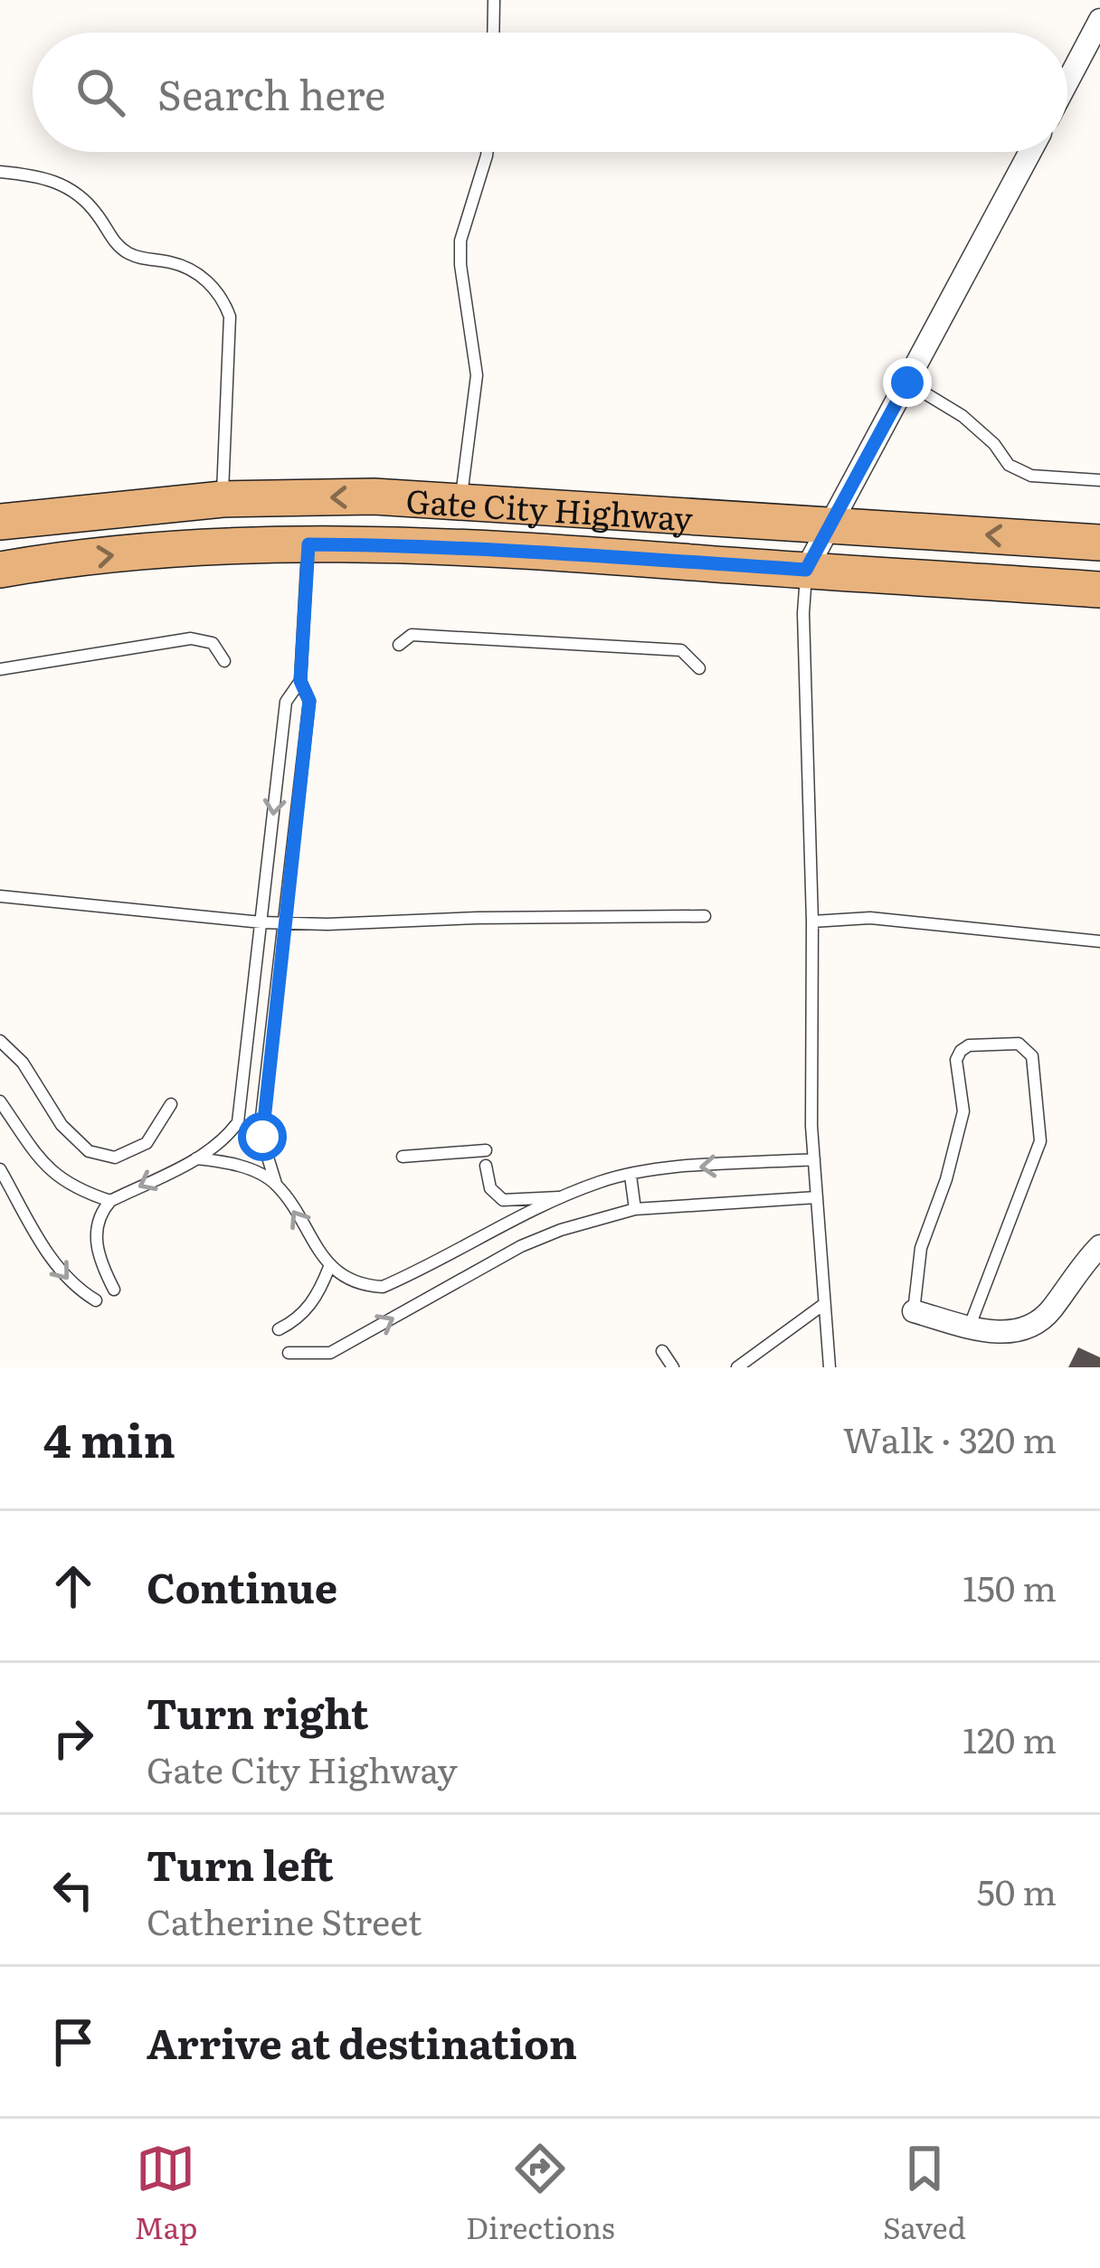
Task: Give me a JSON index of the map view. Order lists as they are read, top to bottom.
{
  "streets": {
    "main road": ["Gate City Highway"]
  },
  "page": {
    "search": "Search here",
    "heading": ["4 min", "Walk · 320 m"],
    "list": [
      ["Continue", "150 m"],
      ["Turn right", "Gate City Highway", "120 m"],
      ["Turn left", "Catherine Street", "50 m"],
      "Arrive at destination"
    ],
    "nav": ["Map", "Directions", "Saved"]
  }
}
